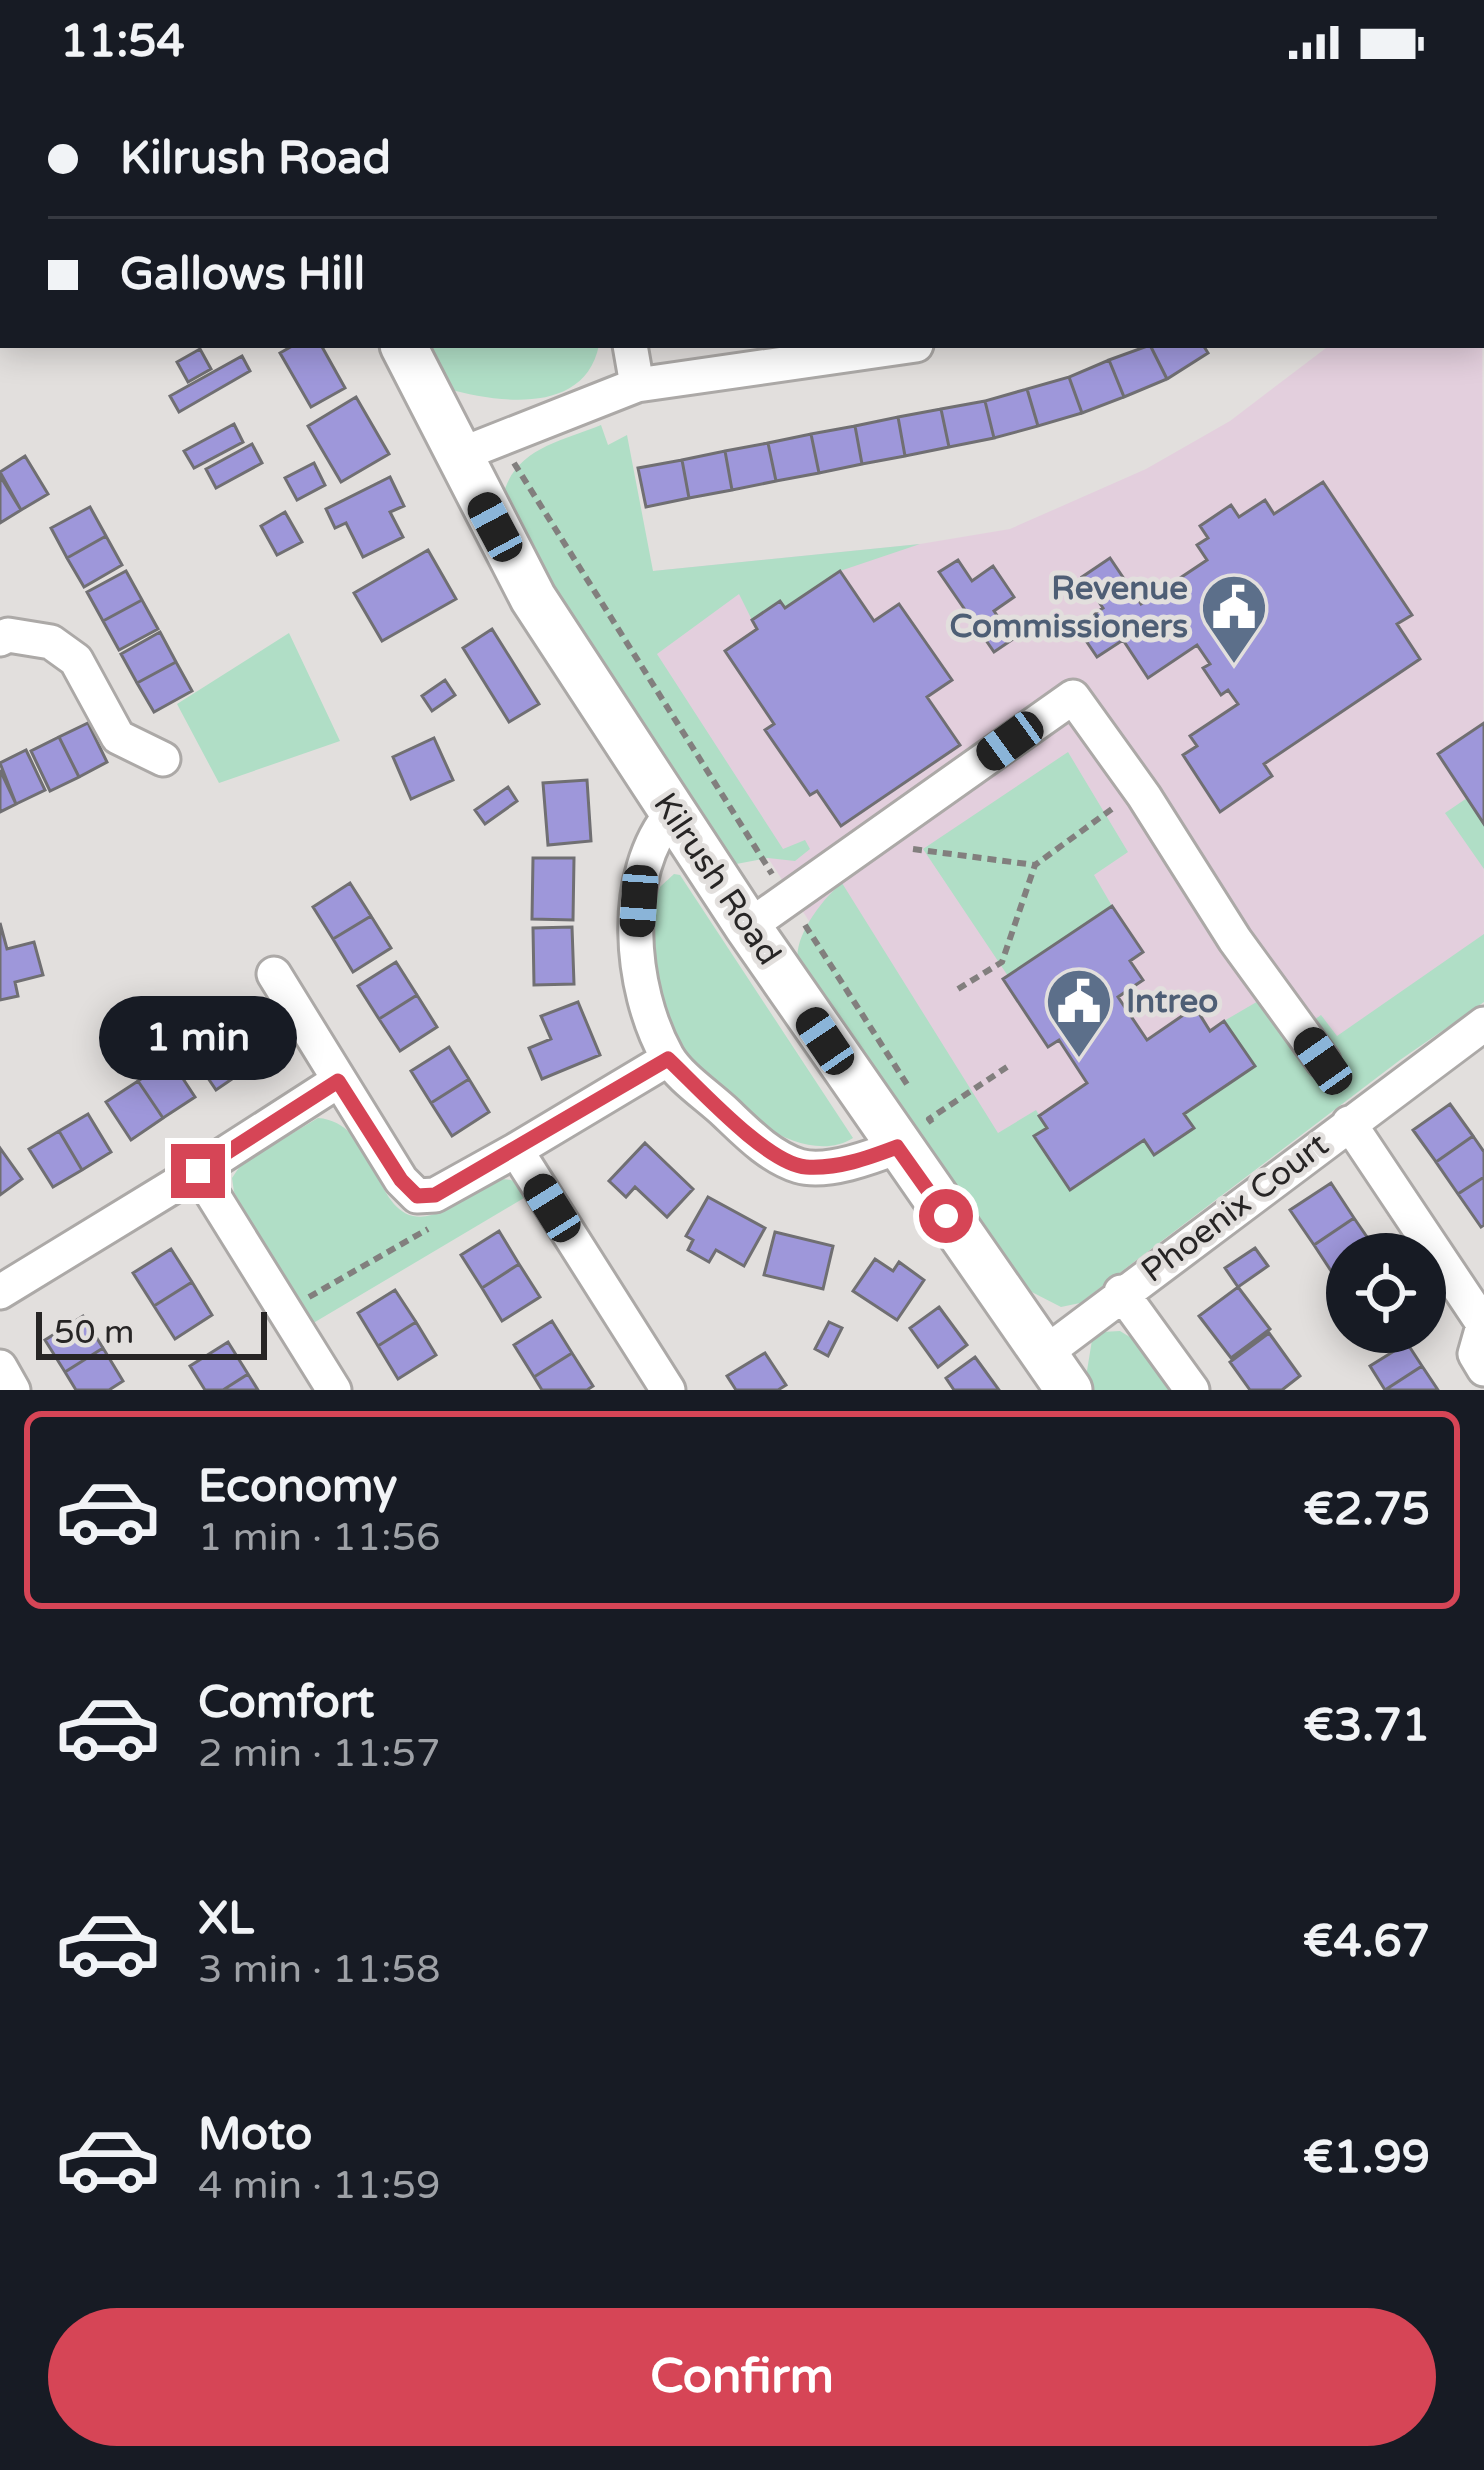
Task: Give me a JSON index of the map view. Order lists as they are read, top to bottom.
{
  "streets": {
    "main road": ["Kilrush Road"],
    "street": ["Phoenix Court"]
  },
  "crossings": [
    ["Kilrush Road", "Phoenix Court"]
  ],
  "places": {
    "public building": ["Revenue Commissioners", "Intreo"]
  },
  "scale_bar": "50 m",
  "page": {
    "status": "11:54",
    "banner": ["Kilrush Road", "Gallows Hill"],
    "bubble": "1 min",
    "scale": "50 m",
    "list": [
      {
        "name": "Economy",
        "note": "1 min · 11:56",
        "value": "€2.75"
      },
      {
        "name": "Comfort",
        "note": "2 min · 11:57",
        "value": "€3.71"
      },
      {
        "name": "XL",
        "note": "3 min · 11:58",
        "value": "€4.67"
      },
      {
        "name": "Moto",
        "note": "4 min · 11:59",
        "value": "€1.99"
      }
    ],
    "buttons": "Confirm"
  }
}
